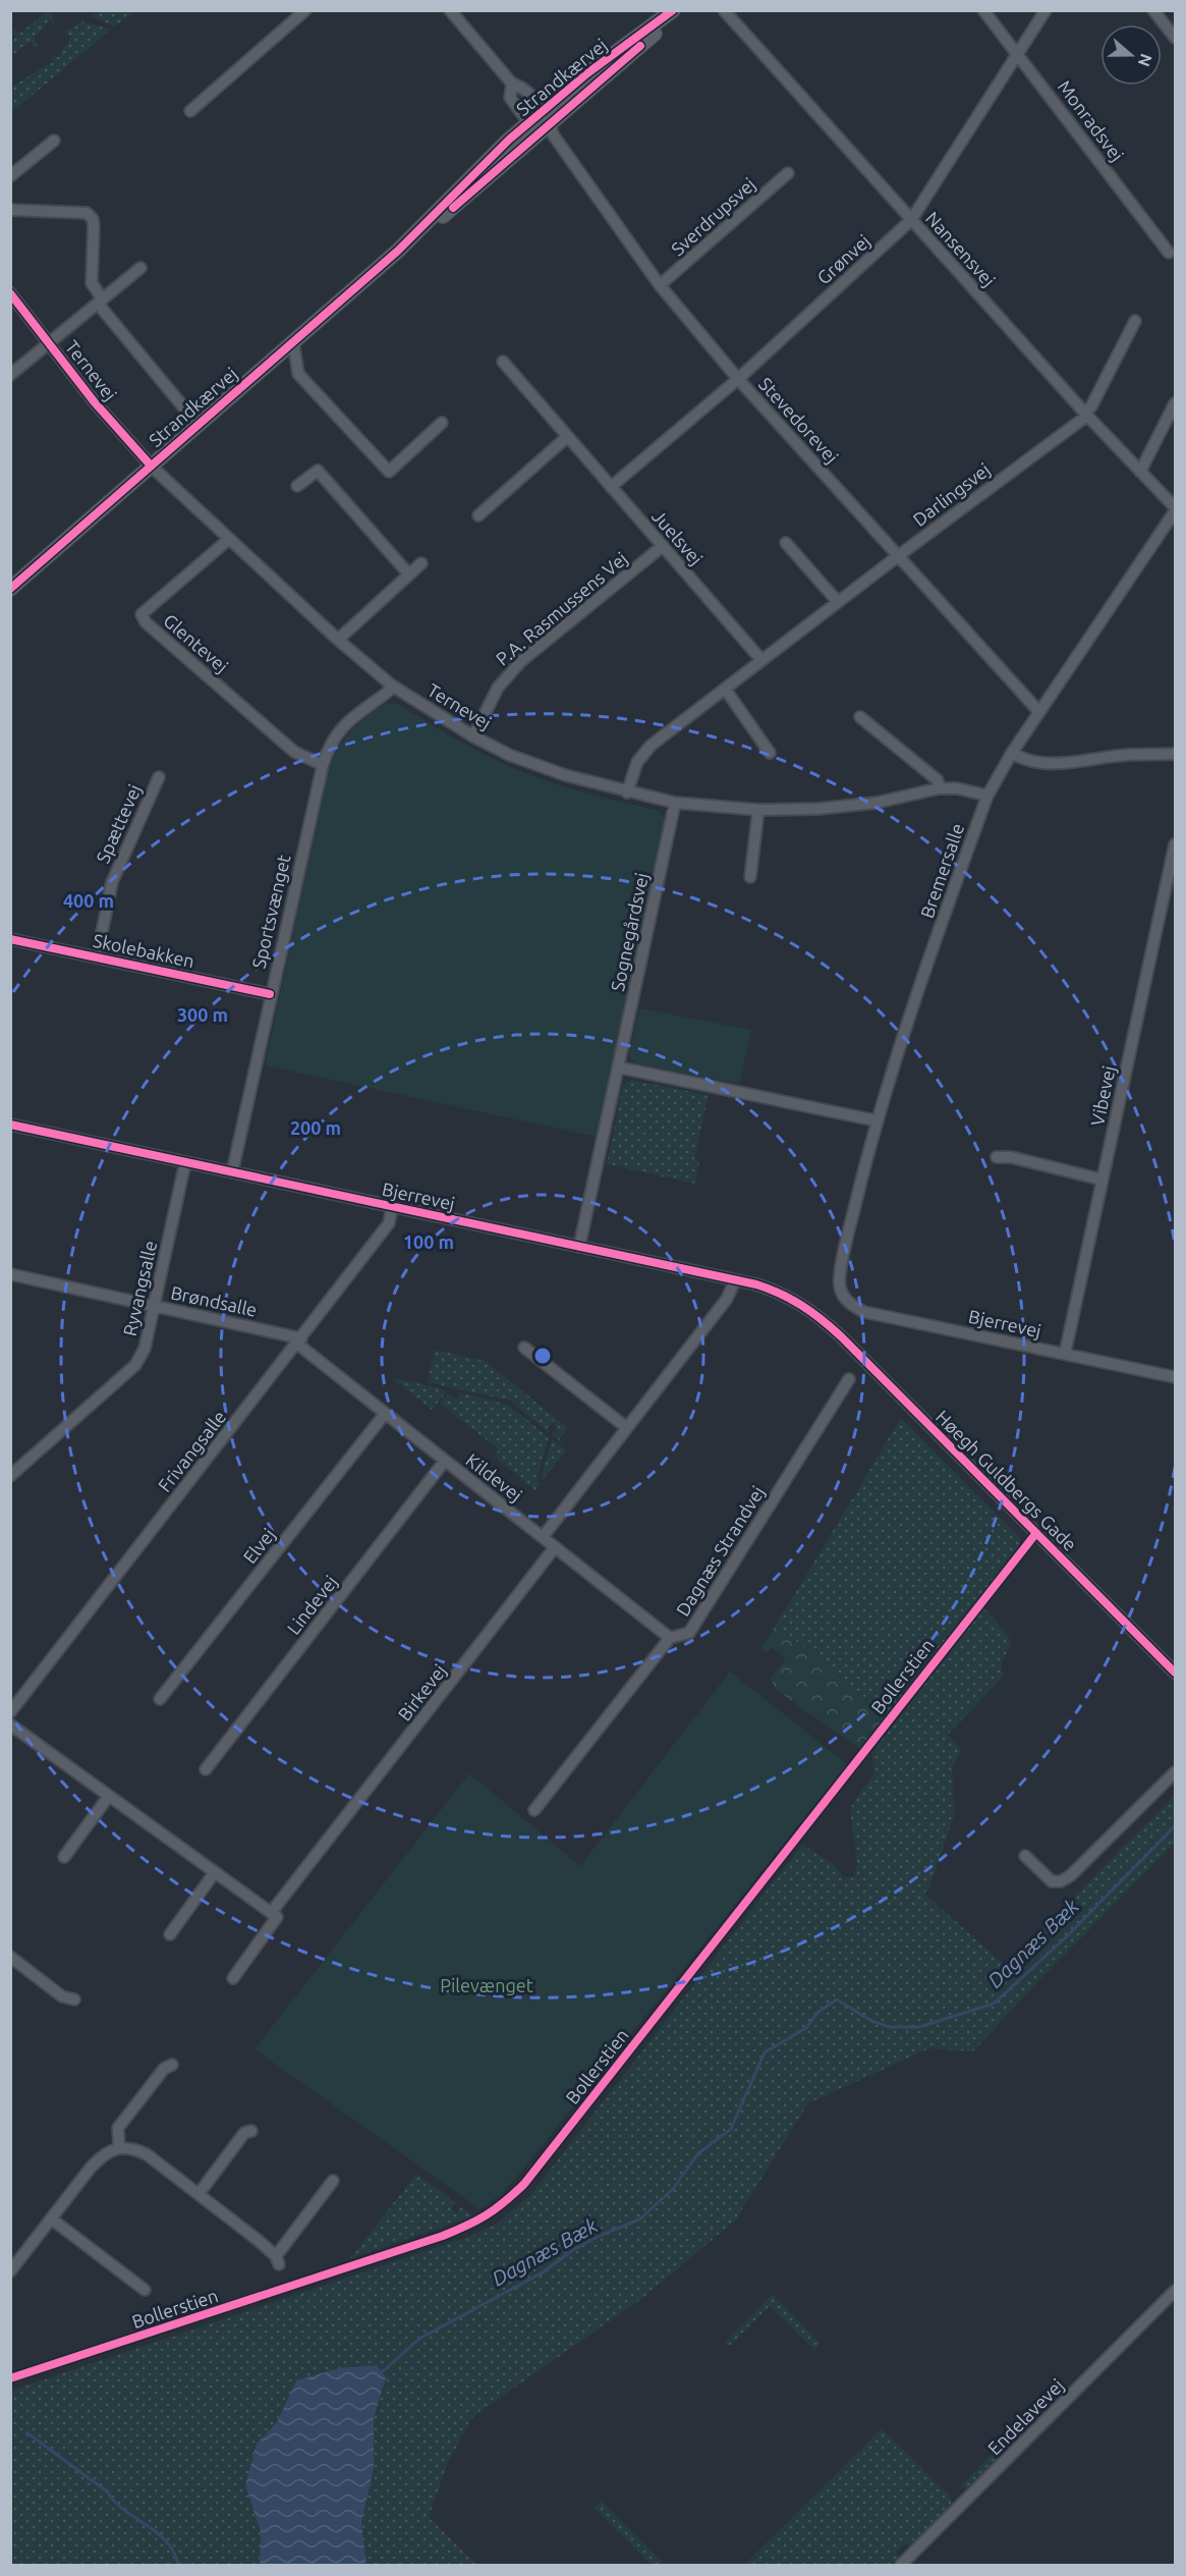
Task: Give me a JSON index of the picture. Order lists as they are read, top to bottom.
{
  "streets": {
    "main road": ["Strandkærvej"],
    "street": [
      "Monradsvej",
      "Sverdrupsvej",
      "Nansensvej",
      "Grønvej",
      "Ternevej",
      "Stevedorevej",
      "Darlingsvej",
      "Juelsvej",
      "P.A. Rasmussens Vej",
      "Glentevej",
      "Spættevej",
      "Bremersalle",
      "Sportsvænget",
      "Sognegårdsvej",
      "Skolebakken",
      "Vibevej",
      "Bjerrevej",
      "Ryvangsalle",
      "Brøndsalle",
      "Frivangsalle",
      "Kildevej",
      "Høegh Guldbergs Gade",
      "Elvej",
      "Dagnæs Strandvej",
      "Lindevej",
      "Birkevej",
      "Endelavevej"
    ],
    "cycle path": ["Bollerstien"]
  },
  "crossings": [
    ["Strandkærvej", "Ternevej"],
    ["Strandkærvej", "Stevedorevej"],
    ["Monradsvej", "Grønvej"],
    ["Sverdrupsvej", "Stevedorevej"],
    ["Nansensvej", "Grønvej"],
    ["Nansensvej", "Darlingsvej"],
    ["Nansensvej", "Bremersalle"],
    ["Grønvej", "Stevedorevej"],
    ["Grønvej", "Juelsvej"],
    ["Ternevej", "Darlingsvej"],
    ["Ternevej", "P.A. Rasmussens Vej"],
    ["Ternevej", "Glentevej"],
    ["Ternevej", "Bremersalle"],
    ["Ternevej", "Sportsvænget"],
    ["Ternevej", "Sognegårdsvej"],
    ["Stevedorevej", "Darlingsvej"],
    ["Stevedorevej", "Bremersalle"],
    ["Darlingsvej", "Juelsvej"],
    ["Juelsvej", "P.A. Rasmussens Vej"],
    ["Glentevej", "Sportsvænget"],
    ["Spættevej", "Skolebakken"],
    ["Bremersalle", "Bjerrevej"],
    ["Sportsvænget", "Skolebakken"],
    ["Sportsvænget", "Bjerrevej"],
    ["Sognegårdsvej", "Bjerrevej"],
    ["Vibevej", "Bjerrevej"],
    ["Bjerrevej", "Ryvangsalle"],
    ["Bjerrevej", "Frivangsalle"],
    ["Bjerrevej", "Høegh Guldbergs Gade"],
    ["Ryvangsalle", "Brøndsalle"],
    ["Brøndsalle", "Frivangsalle"],
    ["Brøndsalle", "Kildevej"],
    ["Frivangsalle", "Kildevej"],
    ["Kildevej", "Elvej"],
    ["Kildevej", "Dagnæs Strandvej"],
    ["Kildevej", "Lindevej"],
    ["Kildevej", "Birkevej"]
  ],
  "water": ["Dagnæs Bæk"],
  "parks": ["Pilevænget"],
  "north": "right",
  "rings": [
    "400 m",
    "300 m",
    "200 m",
    "100 m"
  ]
}
